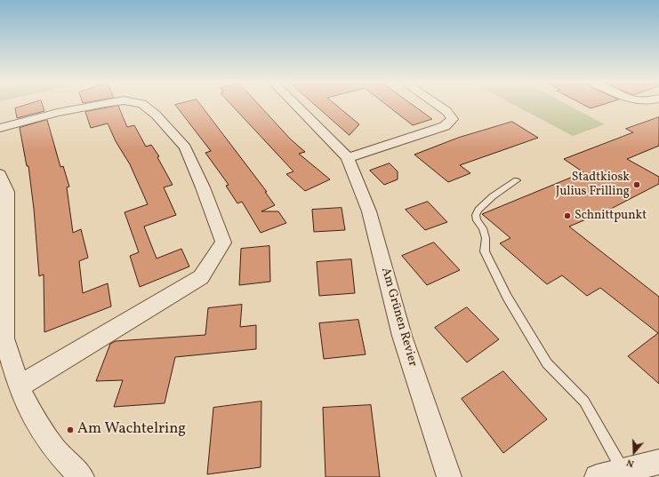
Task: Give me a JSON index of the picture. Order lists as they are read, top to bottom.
{
  "streets": {
    "street": ["Am Grünen Revier"]
  },
  "places": ["Stadtkiosk Julius Frilling", "Schnittpunkt", "Am Wachtelring"],
  "north": "bottom"
}
